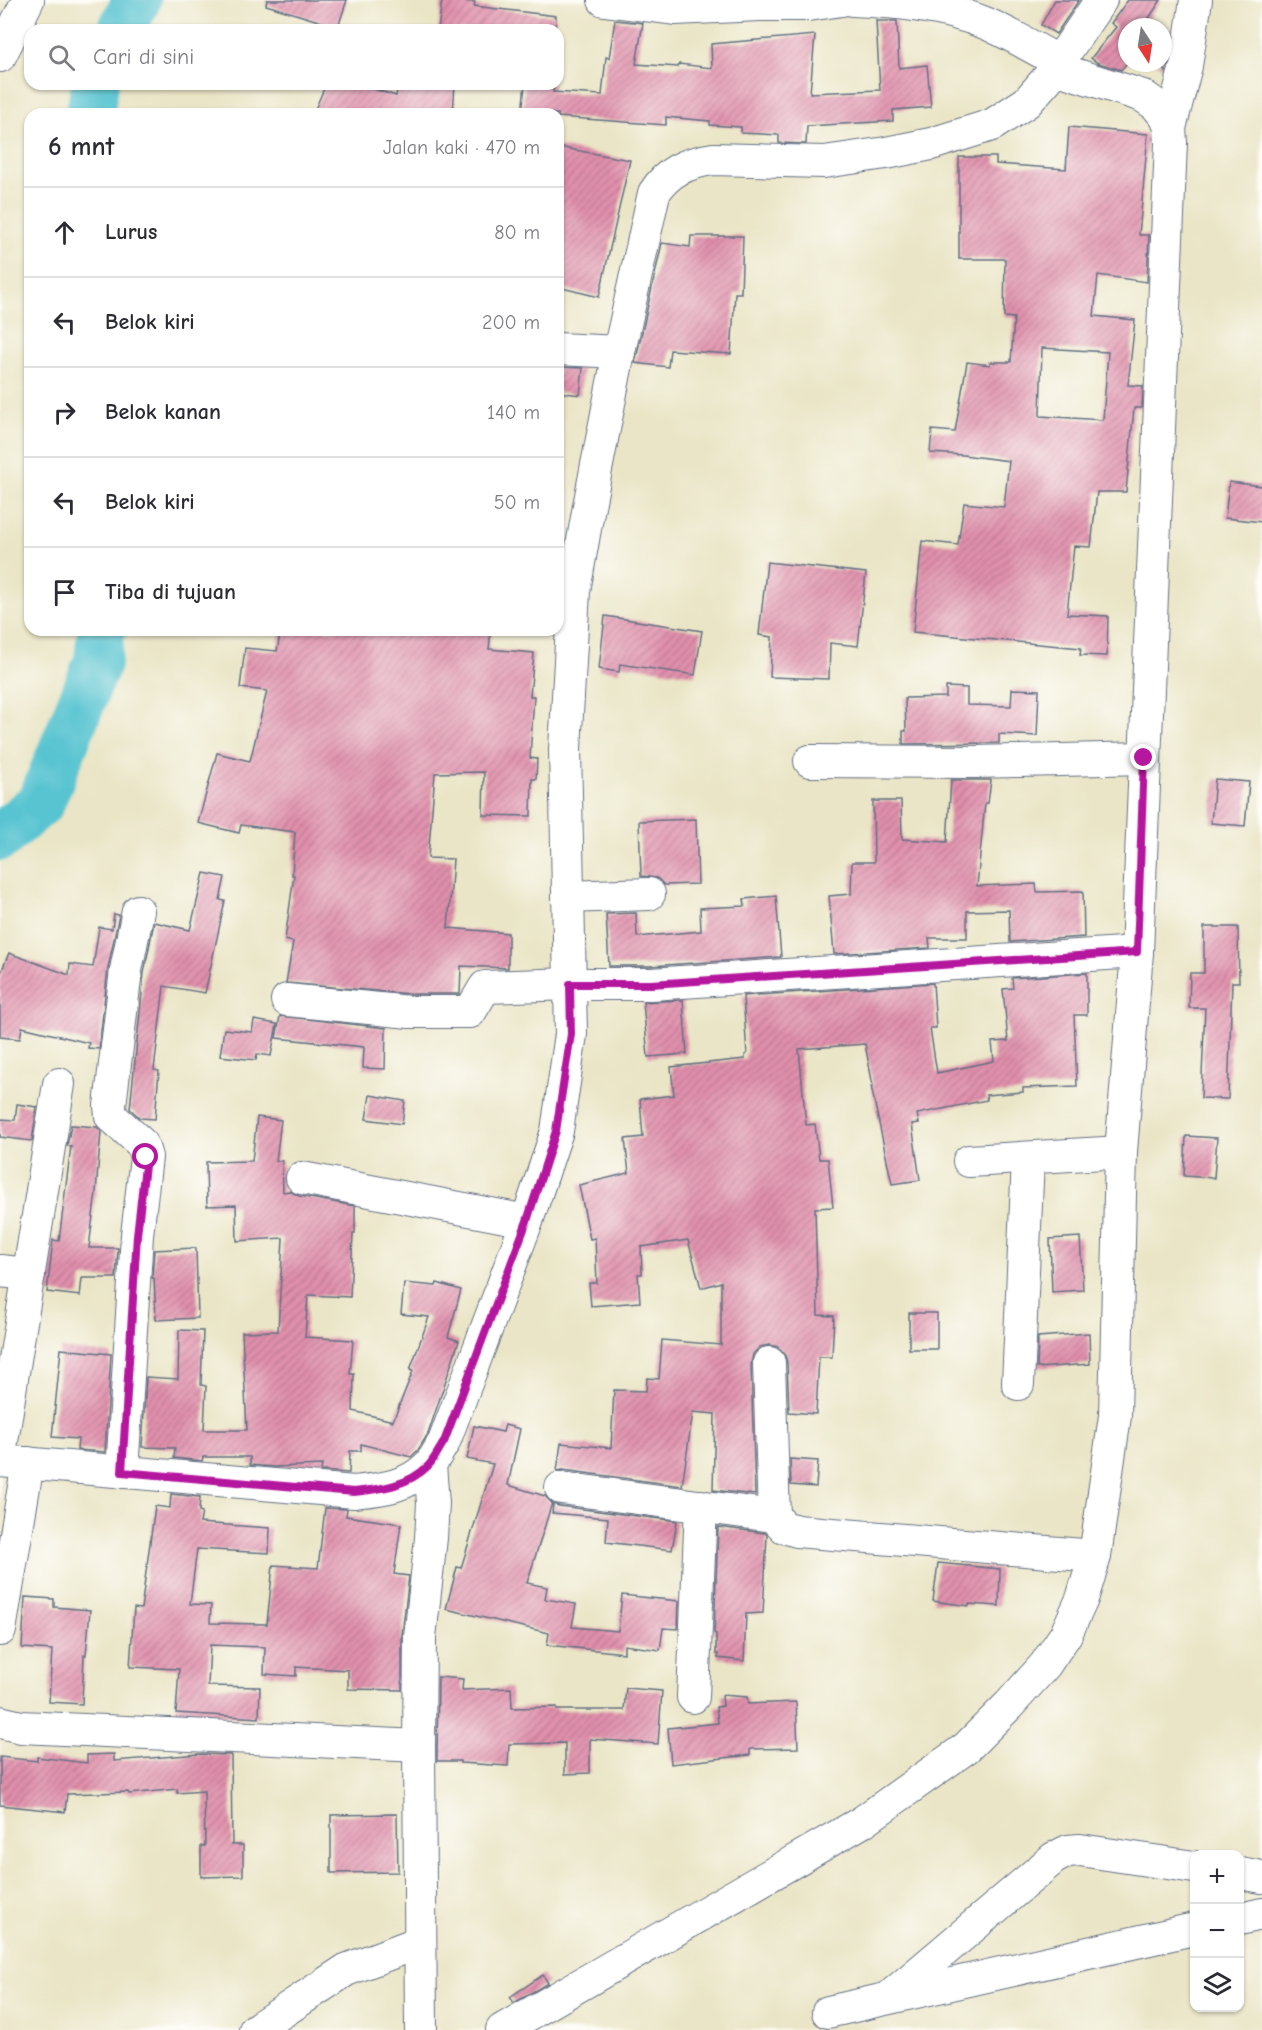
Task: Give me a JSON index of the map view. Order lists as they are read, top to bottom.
{
  "north": "bottom",
  "page": {
    "search": "Cari di sini",
    "heading": ["6 mnt", "Jalan kaki · 470 m"],
    "list": [
      ["Lurus", "80 m"],
      ["Belok kiri", "200 m"],
      ["Belok kanan", "140 m"],
      ["Belok kiri", "50 m"],
      "Tiba di tujuan"
    ],
    "map_buttons": ["+", "−"]
  }
}
